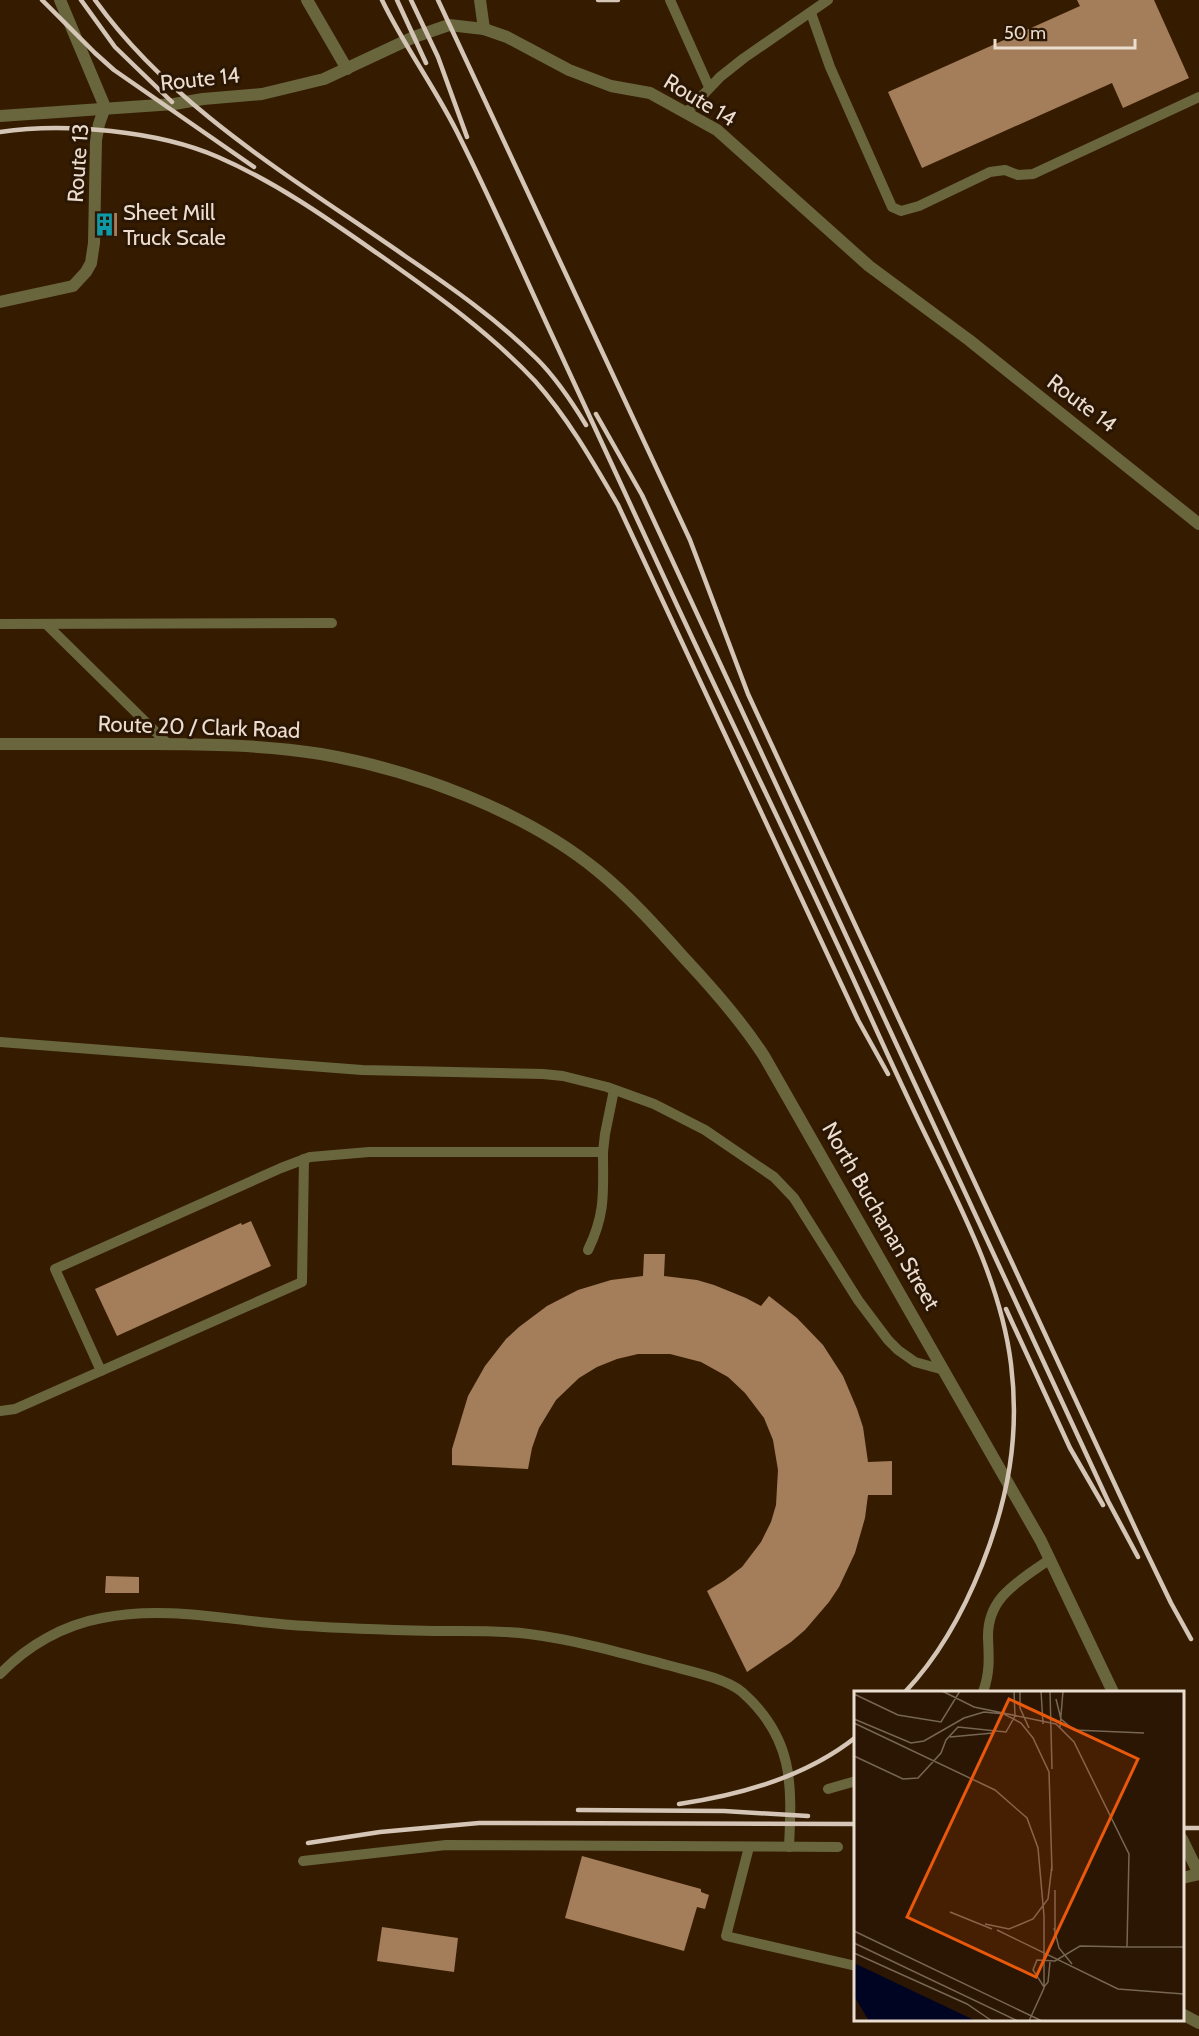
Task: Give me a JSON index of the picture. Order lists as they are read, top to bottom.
{
  "streets": {
    "street": [
      "Route 14",
      "Route 13",
      "Route 20 / Clark Road",
      "North Buchanan Street"
    ]
  },
  "crossings": [
    ["Route 14", "Route 13"],
    ["Route 20 / Clark Road", "North Buchanan Street"]
  ],
  "places": {
    "building": ["Sheet Mill Truck Scale"]
  },
  "scale_bar": "50 m"
}
